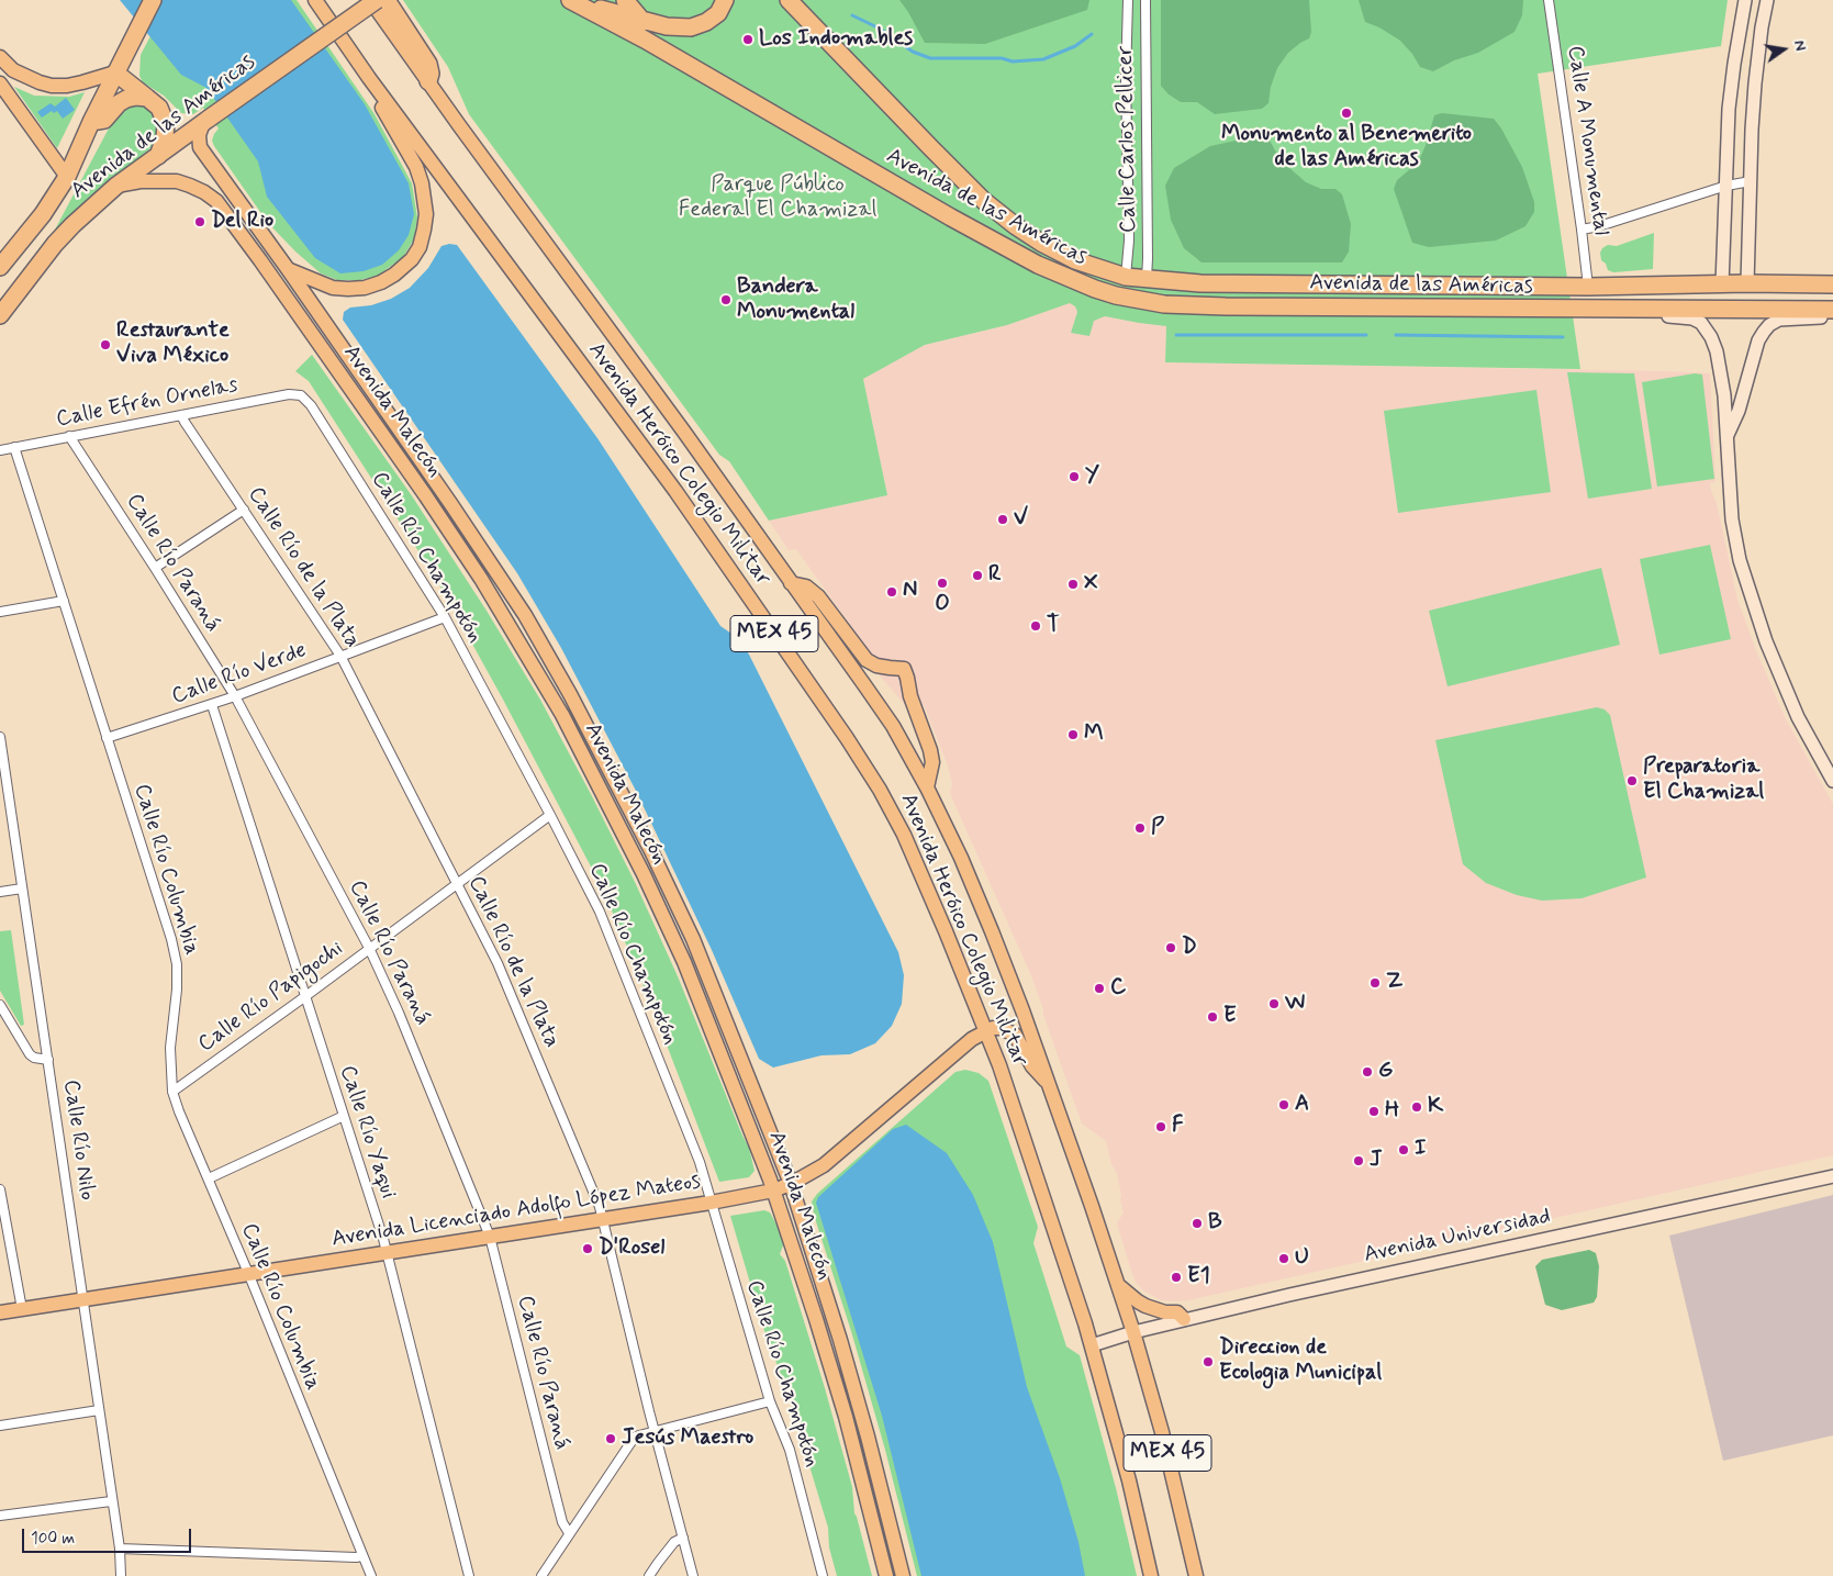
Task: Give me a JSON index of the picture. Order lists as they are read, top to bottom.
{
  "streets": {
    "highway": ["Avenida de las Américas"],
    "main road": [
      "Avenida Malecón",
      "Avenida Heróico Colegio Militar",
      "MEX 45",
      "Avenida Licenciado Adolfo López Mateos",
      "Avenida Universidad"
    ],
    "street": [
      "Calle Carlos Pellicer",
      "Calle A Monumental",
      "Calle Efrén Ornelas",
      "Calle Río Champotón",
      "Calle Río Paraná",
      "Calle Río de la Plata",
      "Calle Río Verde",
      "Calle Río Columbia",
      "Calle Río Papigochi",
      "Calle Río Yaqui",
      "Calle Río Nilo"
    ]
  },
  "crossings": [
    ["Avenida de las Américas", "Calle Carlos Pellicer"],
    ["Avenida de las Américas", "Calle A Monumental"],
    ["Avenida de las Américas", "Avenida Malecón"],
    ["Calle Efrén Ornelas", "Calle Río Champotón"],
    ["Calle Efrén Ornelas", "Calle Río Paraná"],
    ["Calle Efrén Ornelas", "Calle Río de la Plata"],
    ["Calle Efrén Ornelas", "Calle Río Columbia"],
    ["Avenida Malecón", "Avenida Licenciado Adolfo López Mateos"],
    ["Avenida Heróico Colegio Militar", "Avenida Licenciado Adolfo López Mateos"],
    ["Avenida Heróico Colegio Militar", "Avenida Universidad"],
    ["Calle Río Champotón", "Calle Río Verde"],
    ["Calle Río Champotón", "Calle Río Papigochi"],
    ["Calle Río Champotón", "Avenida Licenciado Adolfo López Mateos"],
    ["Calle Río Paraná", "Calle Río Verde"],
    ["Calle Río Paraná", "Calle Río Papigochi"],
    ["Calle Río Paraná", "Avenida Licenciado Adolfo López Mateos"],
    ["Calle Río de la Plata", "Calle Río Verde"],
    ["Calle Río de la Plata", "Calle Río Papigochi"],
    ["Calle Río de la Plata", "Avenida Licenciado Adolfo López Mateos"],
    ["Calle Río Verde", "Calle Río Columbia"],
    ["Calle Río Verde", "Calle Río Yaqui"],
    ["Calle Río Columbia", "Calle Río Papigochi"],
    ["Calle Río Columbia", "Avenida Licenciado Adolfo López Mateos"],
    ["Calle Río Papigochi", "Calle Río Yaqui"],
    ["Calle Río Yaqui", "Avenida Licenciado Adolfo López Mateos"],
    ["Calle Río Nilo", "Avenida Licenciado Adolfo López Mateos"]
  ],
  "parks": ["Parque Público Federal El Chamizal"],
  "places": [
    "Los Indomables",
    "Monumento al Benemerito de las Américas",
    "Del Rio",
    "Bandera Monumental",
    "Restaurante Viva México",
    "Y",
    "V",
    "R",
    "O",
    "X",
    "N",
    "T",
    "M",
    "Preparatoria El Chamizal",
    "P",
    "D",
    "Z",
    "C",
    "W",
    "E",
    "G",
    "A",
    "K",
    "H",
    "F",
    "I",
    "J",
    "B",
    "D'Rosel",
    "U",
    "E1",
    "Direccion de Ecologia Municipal",
    "Jesús Maestro"
  ],
  "scale_bar": "100 m",
  "north": "right"
}
